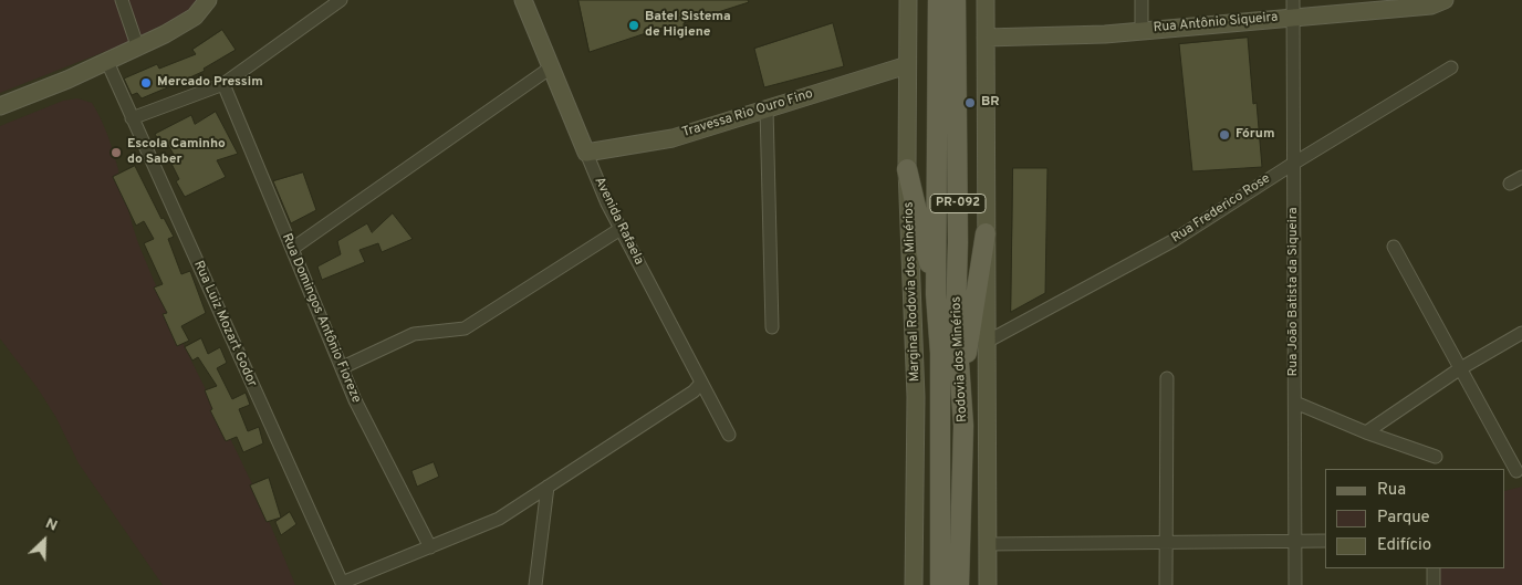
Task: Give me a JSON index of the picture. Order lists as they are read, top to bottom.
{
  "streets": {
    "main road": [
      "Rua Antônio Siqueira",
      "Travessa Rio Ouro Fino",
      "PR-092",
      "Avenida Rafaela",
      "Marginal Rodovia dos Minérios",
      "Rodovia dos Minérios"
    ],
    "street": [
      "Rua Frederico Rose",
      "Rua João Batista da Siqueira",
      "Rua Domingos Antônio Fioreze",
      "Rua Luiz Mozart Godor"
    ]
  },
  "crossings": [
    ["Rua Antônio Siqueira", "Rua João Batista da Siqueira"],
    ["Travessa Rio Ouro Fino", "Avenida Rafaela"],
    ["Travessa Rio Ouro Fino", "Marginal Rodovia dos Minérios"],
    ["Rua Frederico Rose", "Rua João Batista da Siqueira"]
  ],
  "places": [
    "Batel Sistema de Higiene",
    "Mercado Pressim",
    "BR",
    "Fórum",
    "Escola Caminho do Saber"
  ],
  "legend": ["Rua", "Parque", "Edifício"],
  "north": "top right"
}
